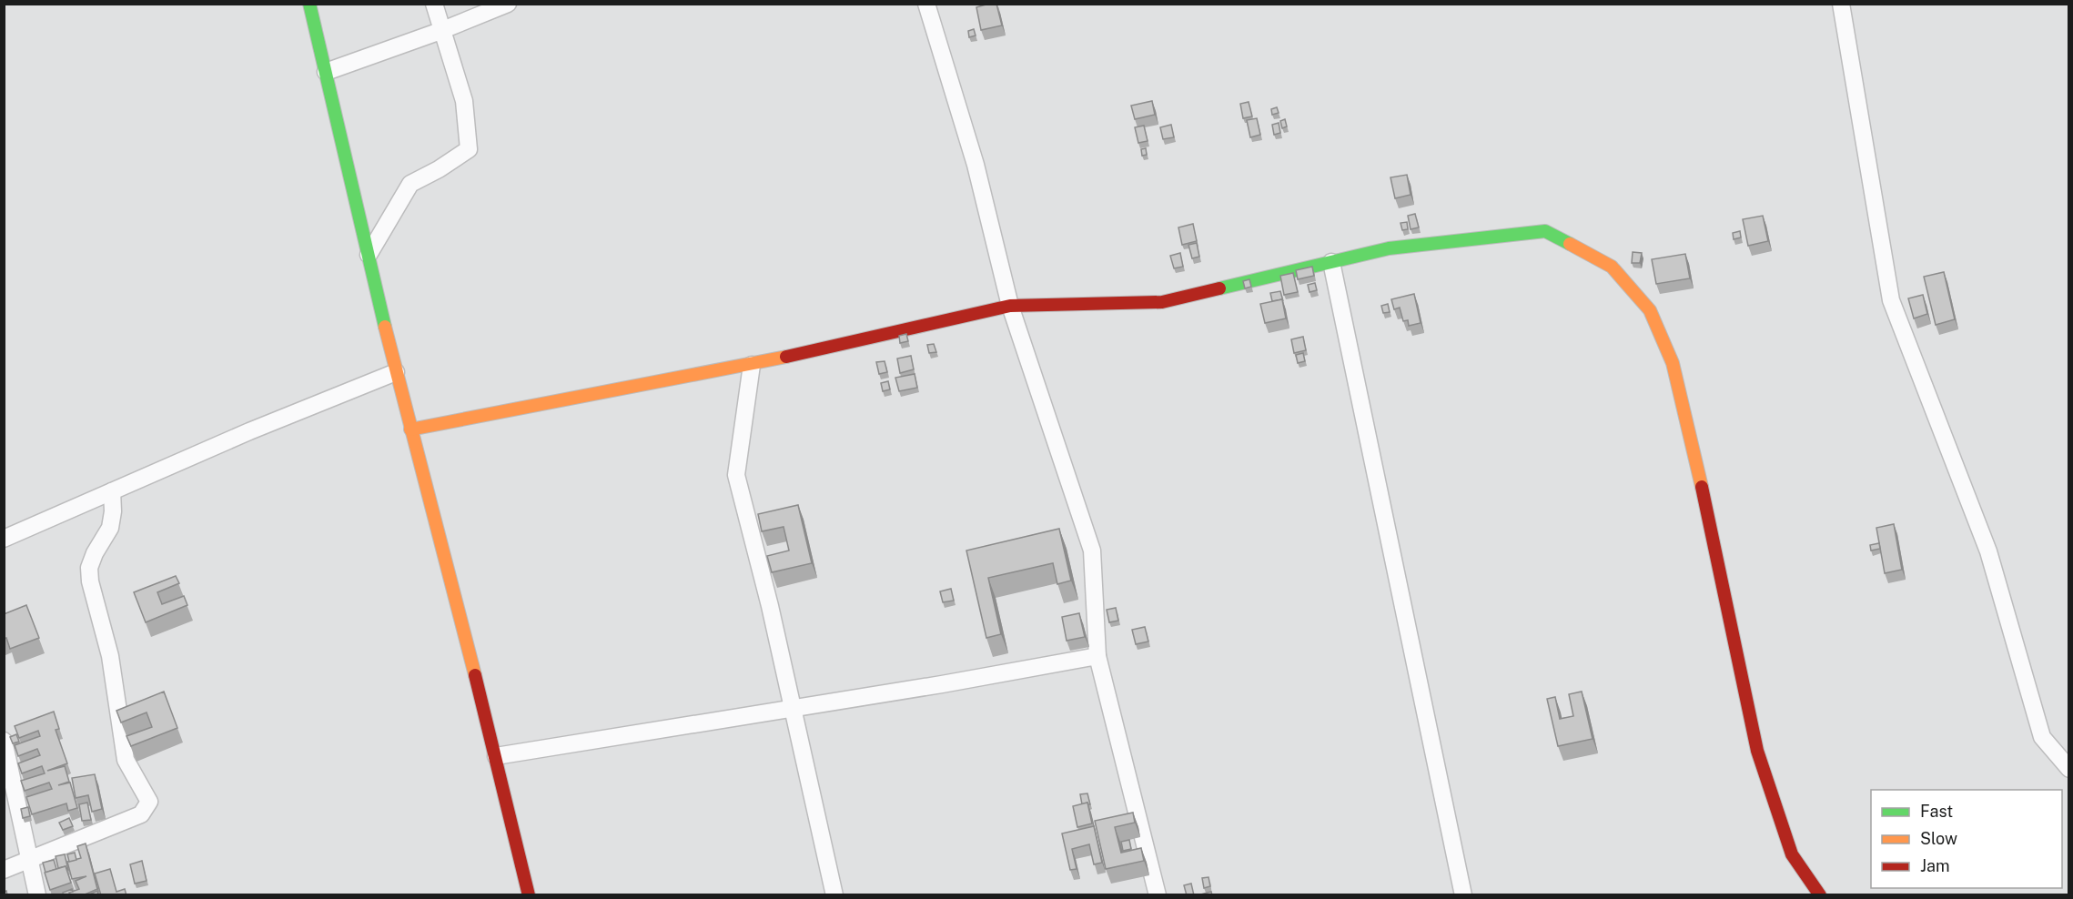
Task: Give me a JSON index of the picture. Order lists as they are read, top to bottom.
{
  "legend": ["Fast", "Slow", "Jam"]
}
